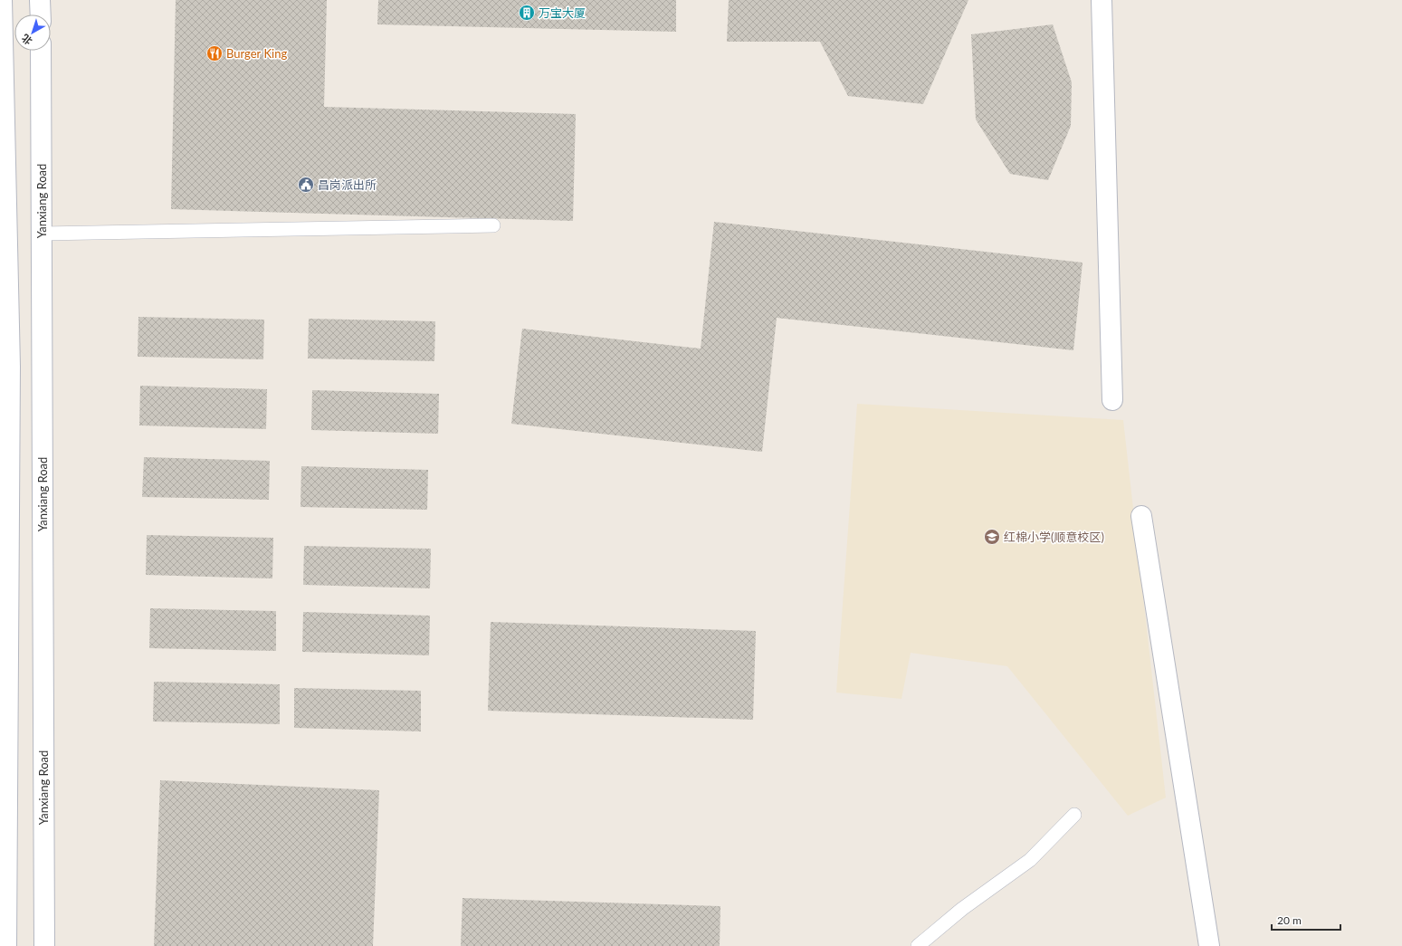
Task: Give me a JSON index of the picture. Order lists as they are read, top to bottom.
{
  "streets": {
    "main road": ["Yanxiang Road"]
  },
  "places": {
    "building": ["万宝大厦"],
    "restaurant": ["Burger King"],
    "public building": ["昌岗派出所"],
    "school or university": ["红棉小学(顺意校区)"]
  },
  "scale_bar": "20 m",
  "north": "bottom left"
}
